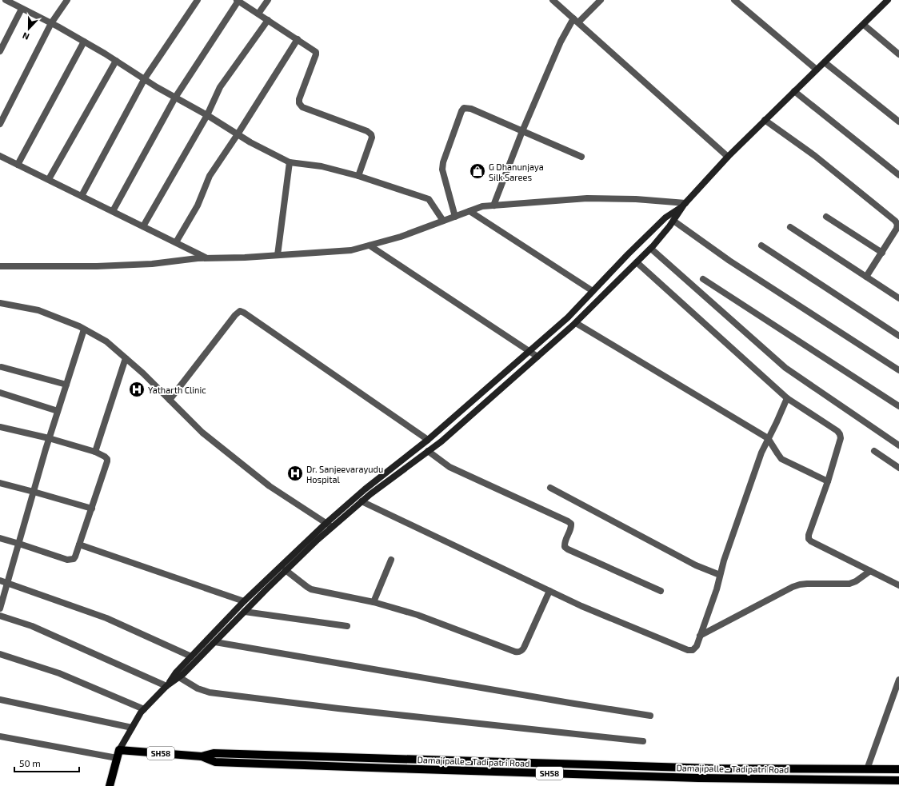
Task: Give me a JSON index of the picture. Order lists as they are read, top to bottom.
{
  "streets": {
    "main road": ["SH58", "Damajipalle - Tadipatri Road"]
  },
  "places": {
    "shop": ["G Dhanunjaya Silk Sarees"],
    "hospital": ["Yatharth Clinic", "Dr. Sanjeevarayudu Hospital"]
  },
  "scale_bar": "50 m",
  "north": "bottom"
}
